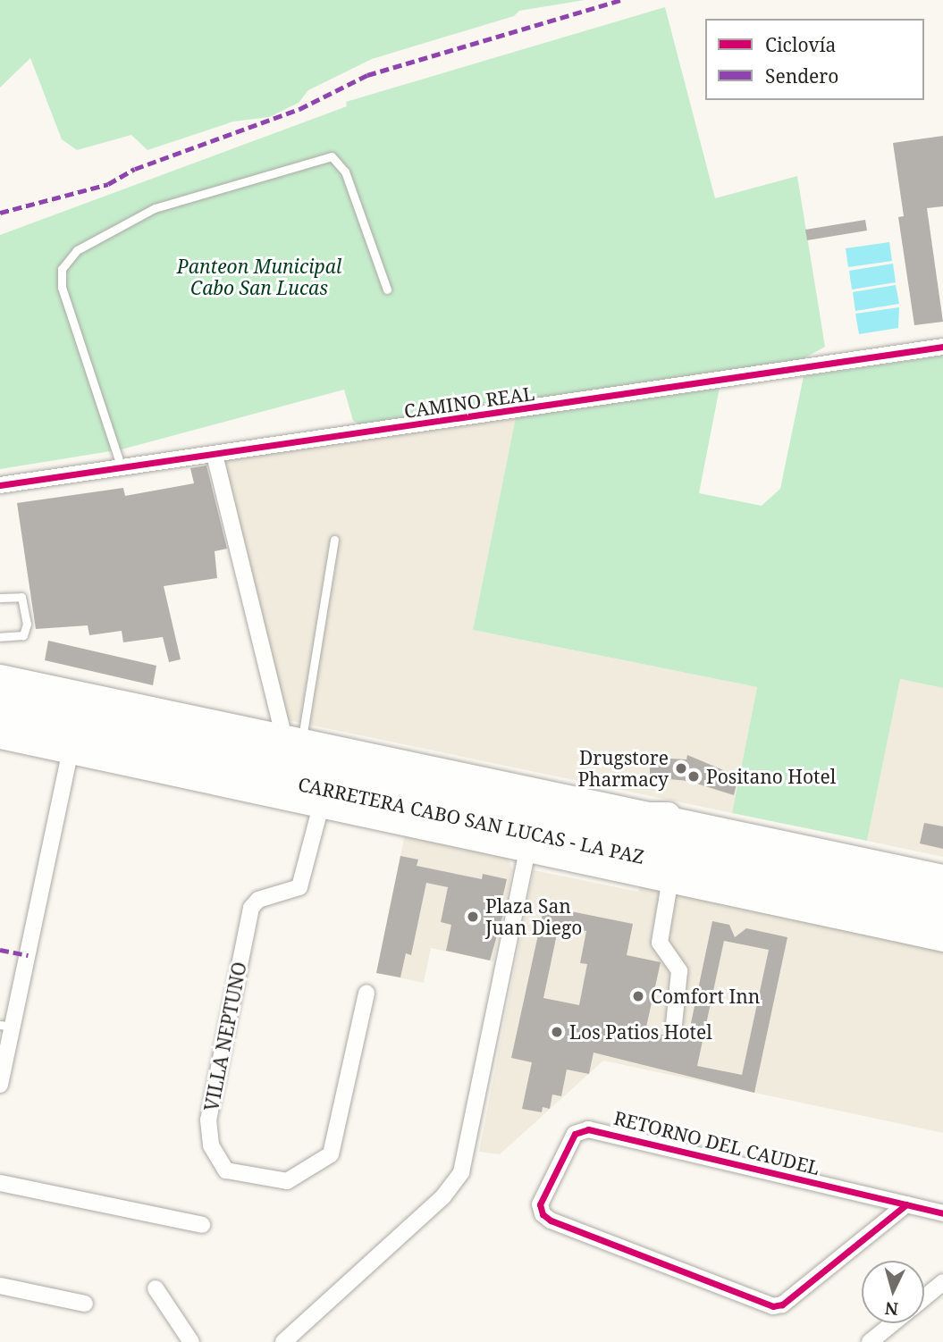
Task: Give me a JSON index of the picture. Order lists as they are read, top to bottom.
{
  "streets": {
    "highway": ["CARRETERA CABO SAN LUCAS - LA PAZ"],
    "street": ["CAMINO REAL", "VILLA NEPTUNO", "RETORNO DEL CAUDEL"]
  },
  "parks": ["Panteon Municipal Cabo San Lucas"],
  "places": [
    "Drugstore Pharmacy",
    "Positano Hotel",
    "Plaza San Juan Diego",
    "Comfort Inn",
    "Los Patios Hotel"
  ],
  "legend": ["Ciclovía", "Sendero"],
  "north": "bottom"
}
